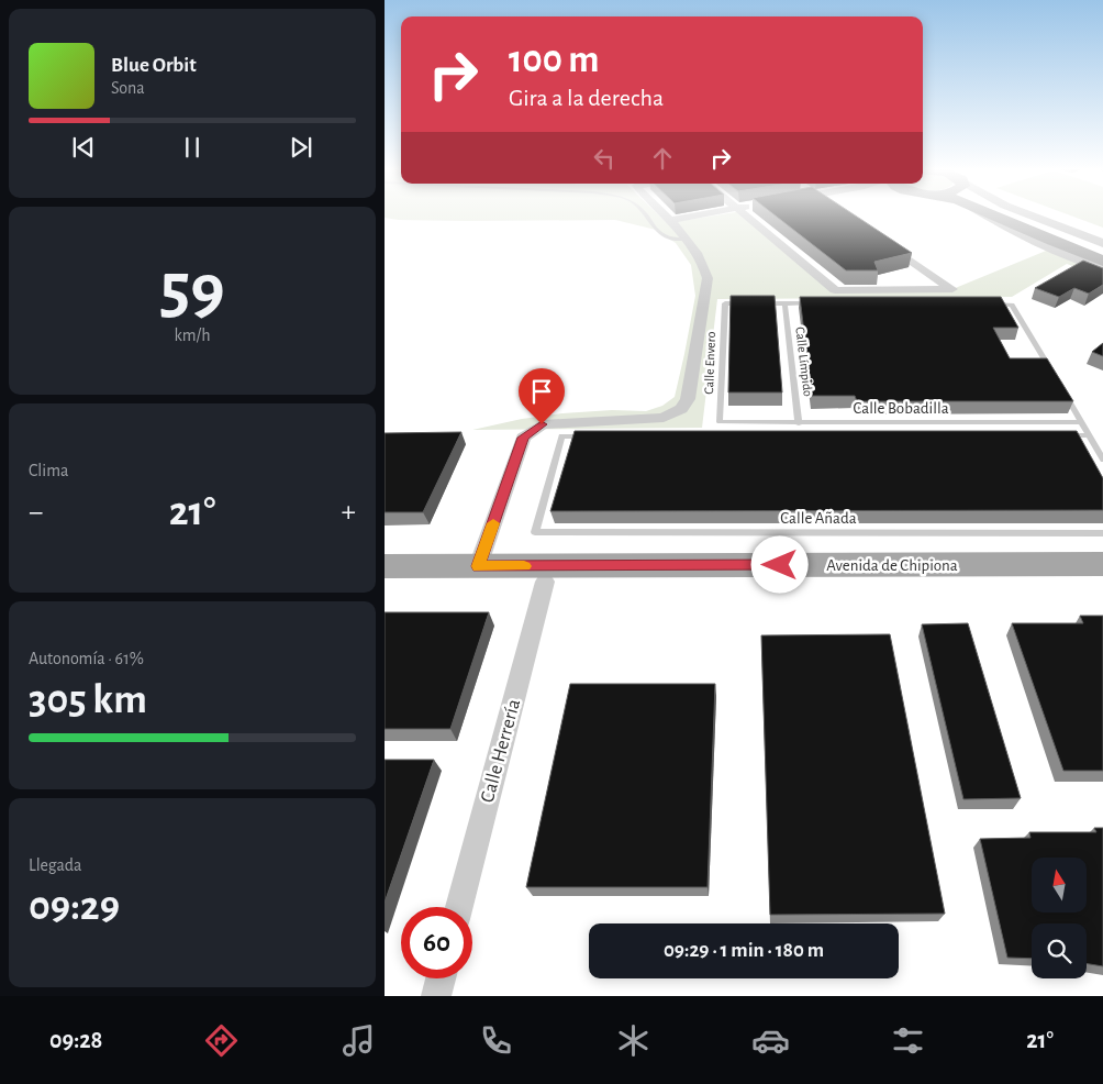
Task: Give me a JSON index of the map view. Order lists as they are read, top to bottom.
{
  "streets": {
    "main road": ["Avenida de Chipiona"],
    "street": ["Calle Herrería"],
    "lane": [
      "Calle Límpido",
      "Calle Envero",
      "Calle Bobadilla",
      "Calle Añada"
    ]
  },
  "crossings": [
    ["Calle Límpido", "Calle Bobadilla"],
    ["Calle Envero", "Calle Bobadilla"],
    ["Avenida de Chipiona", "Calle Herrería"]
  ],
  "north": "top",
  "page": {
    "turn": ["100 m", "Gira a la derecha"],
    "song": ["Blue Orbit", "Sona"],
    "tile": [
      ["59", "km/h"],
      "Clima",
      ["Autonomía · 61%", "305 km"],
      ["Llegada", "09:29"]
    ],
    "heat": ["−", "21°", "+"],
    "limit": "60",
    "trip": "09:29 · 1 min · 180 m",
    "tabs": ["09:28", "21°"]
  }
}
